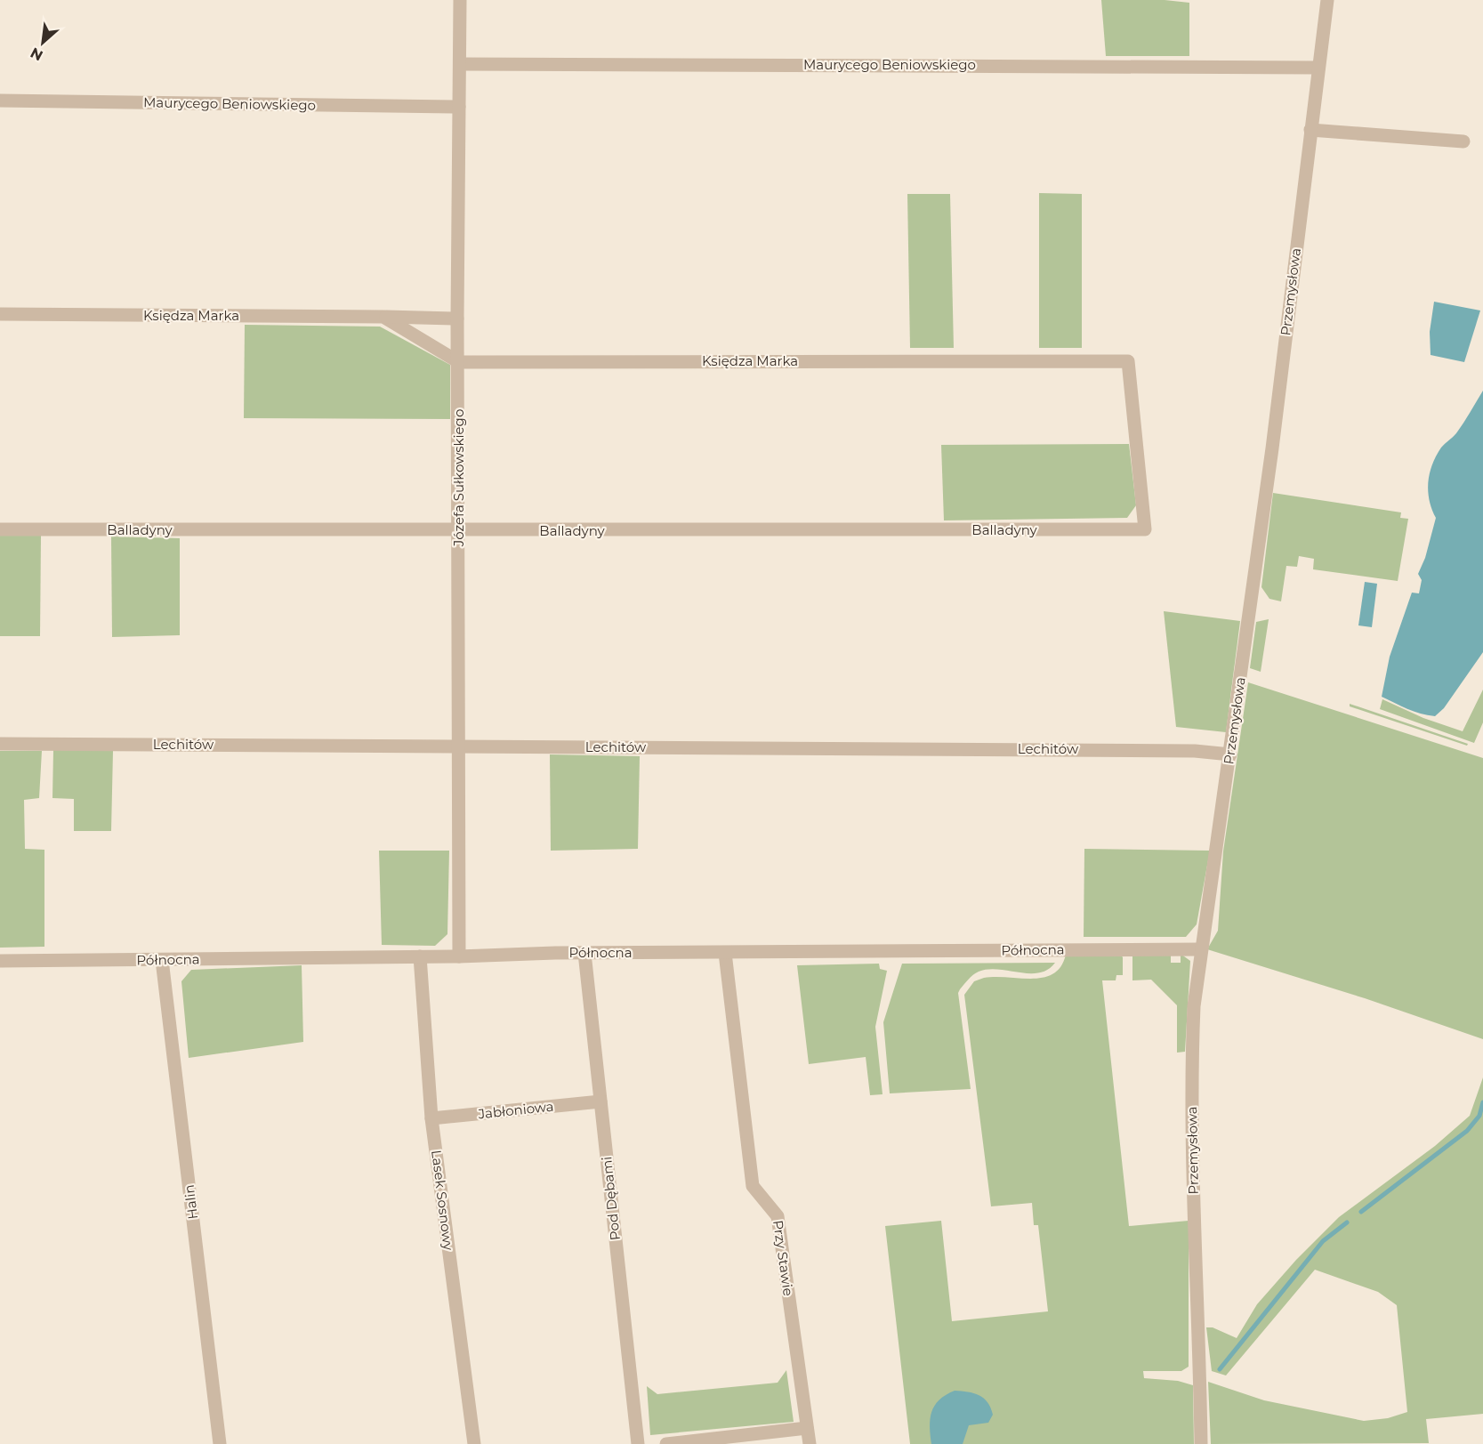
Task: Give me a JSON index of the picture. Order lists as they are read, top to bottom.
{
  "streets": {
    "street": [
      "Maurycego Beniowskiego",
      "Przemysłowa",
      "Księdza Marka",
      "Józefa Sułkowskiego",
      "Balladyny",
      "Lechitów",
      "Północna",
      "Jabłoniowa",
      "Pod Dębami",
      "Lasek Sosnowy",
      "Halin",
      "Przy Stawie"
    ]
  },
  "crossings": [
    ["Maurycego Beniowskiego", "Przemysłowa"],
    ["Maurycego Beniowskiego", "Józefa Sułkowskiego"],
    ["Przemysłowa", "Lechitów"],
    ["Przemysłowa", "Północna"],
    ["Księdza Marka", "Józefa Sułkowskiego"],
    ["Księdza Marka", "Balladyny"],
    ["Józefa Sułkowskiego", "Balladyny"],
    ["Józefa Sułkowskiego", "Lechitów"],
    ["Józefa Sułkowskiego", "Północna"],
    ["Północna", "Pod Dębami"],
    ["Północna", "Lasek Sosnowy"],
    ["Północna", "Halin"],
    ["Północna", "Przy Stawie"],
    ["Jabłoniowa", "Pod Dębami"],
    ["Jabłoniowa", "Lasek Sosnowy"]
  ],
  "north": "bottom left"
}
